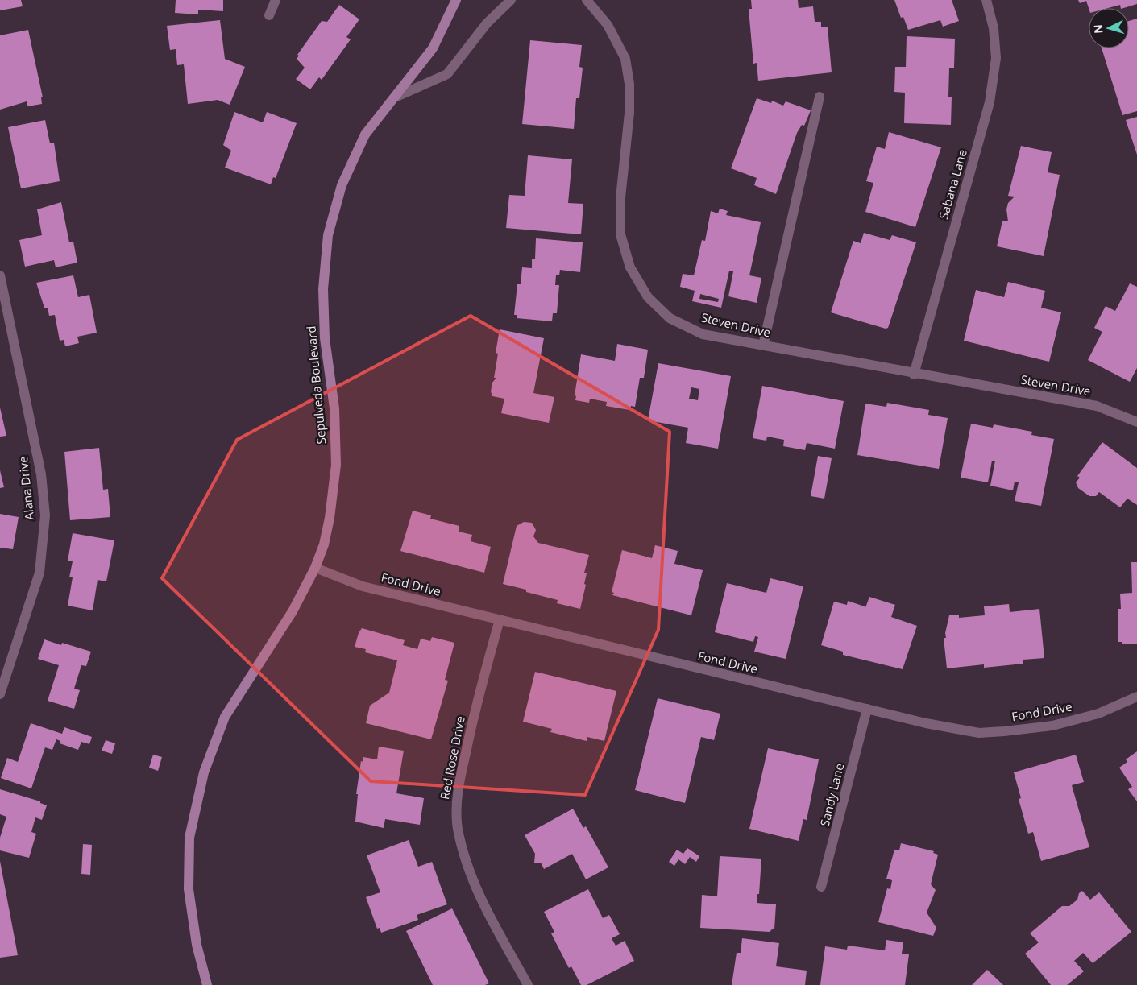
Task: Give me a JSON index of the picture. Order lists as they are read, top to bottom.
{
  "streets": {
    "main road": ["Sepulveda Boulevard"],
    "street": [
      "Sabana Lane",
      "Steven Drive",
      "Alana Drive",
      "Fond Drive",
      "Red Rose Drive",
      "Sandy Lane"
    ]
  },
  "crossings": [
    ["Sabana Lane", "Steven Drive"],
    ["Sepulveda Boulevard", "Fond Drive"],
    ["Fond Drive", "Red Rose Drive"],
    ["Fond Drive", "Sandy Lane"]
  ],
  "north": "left"
}
